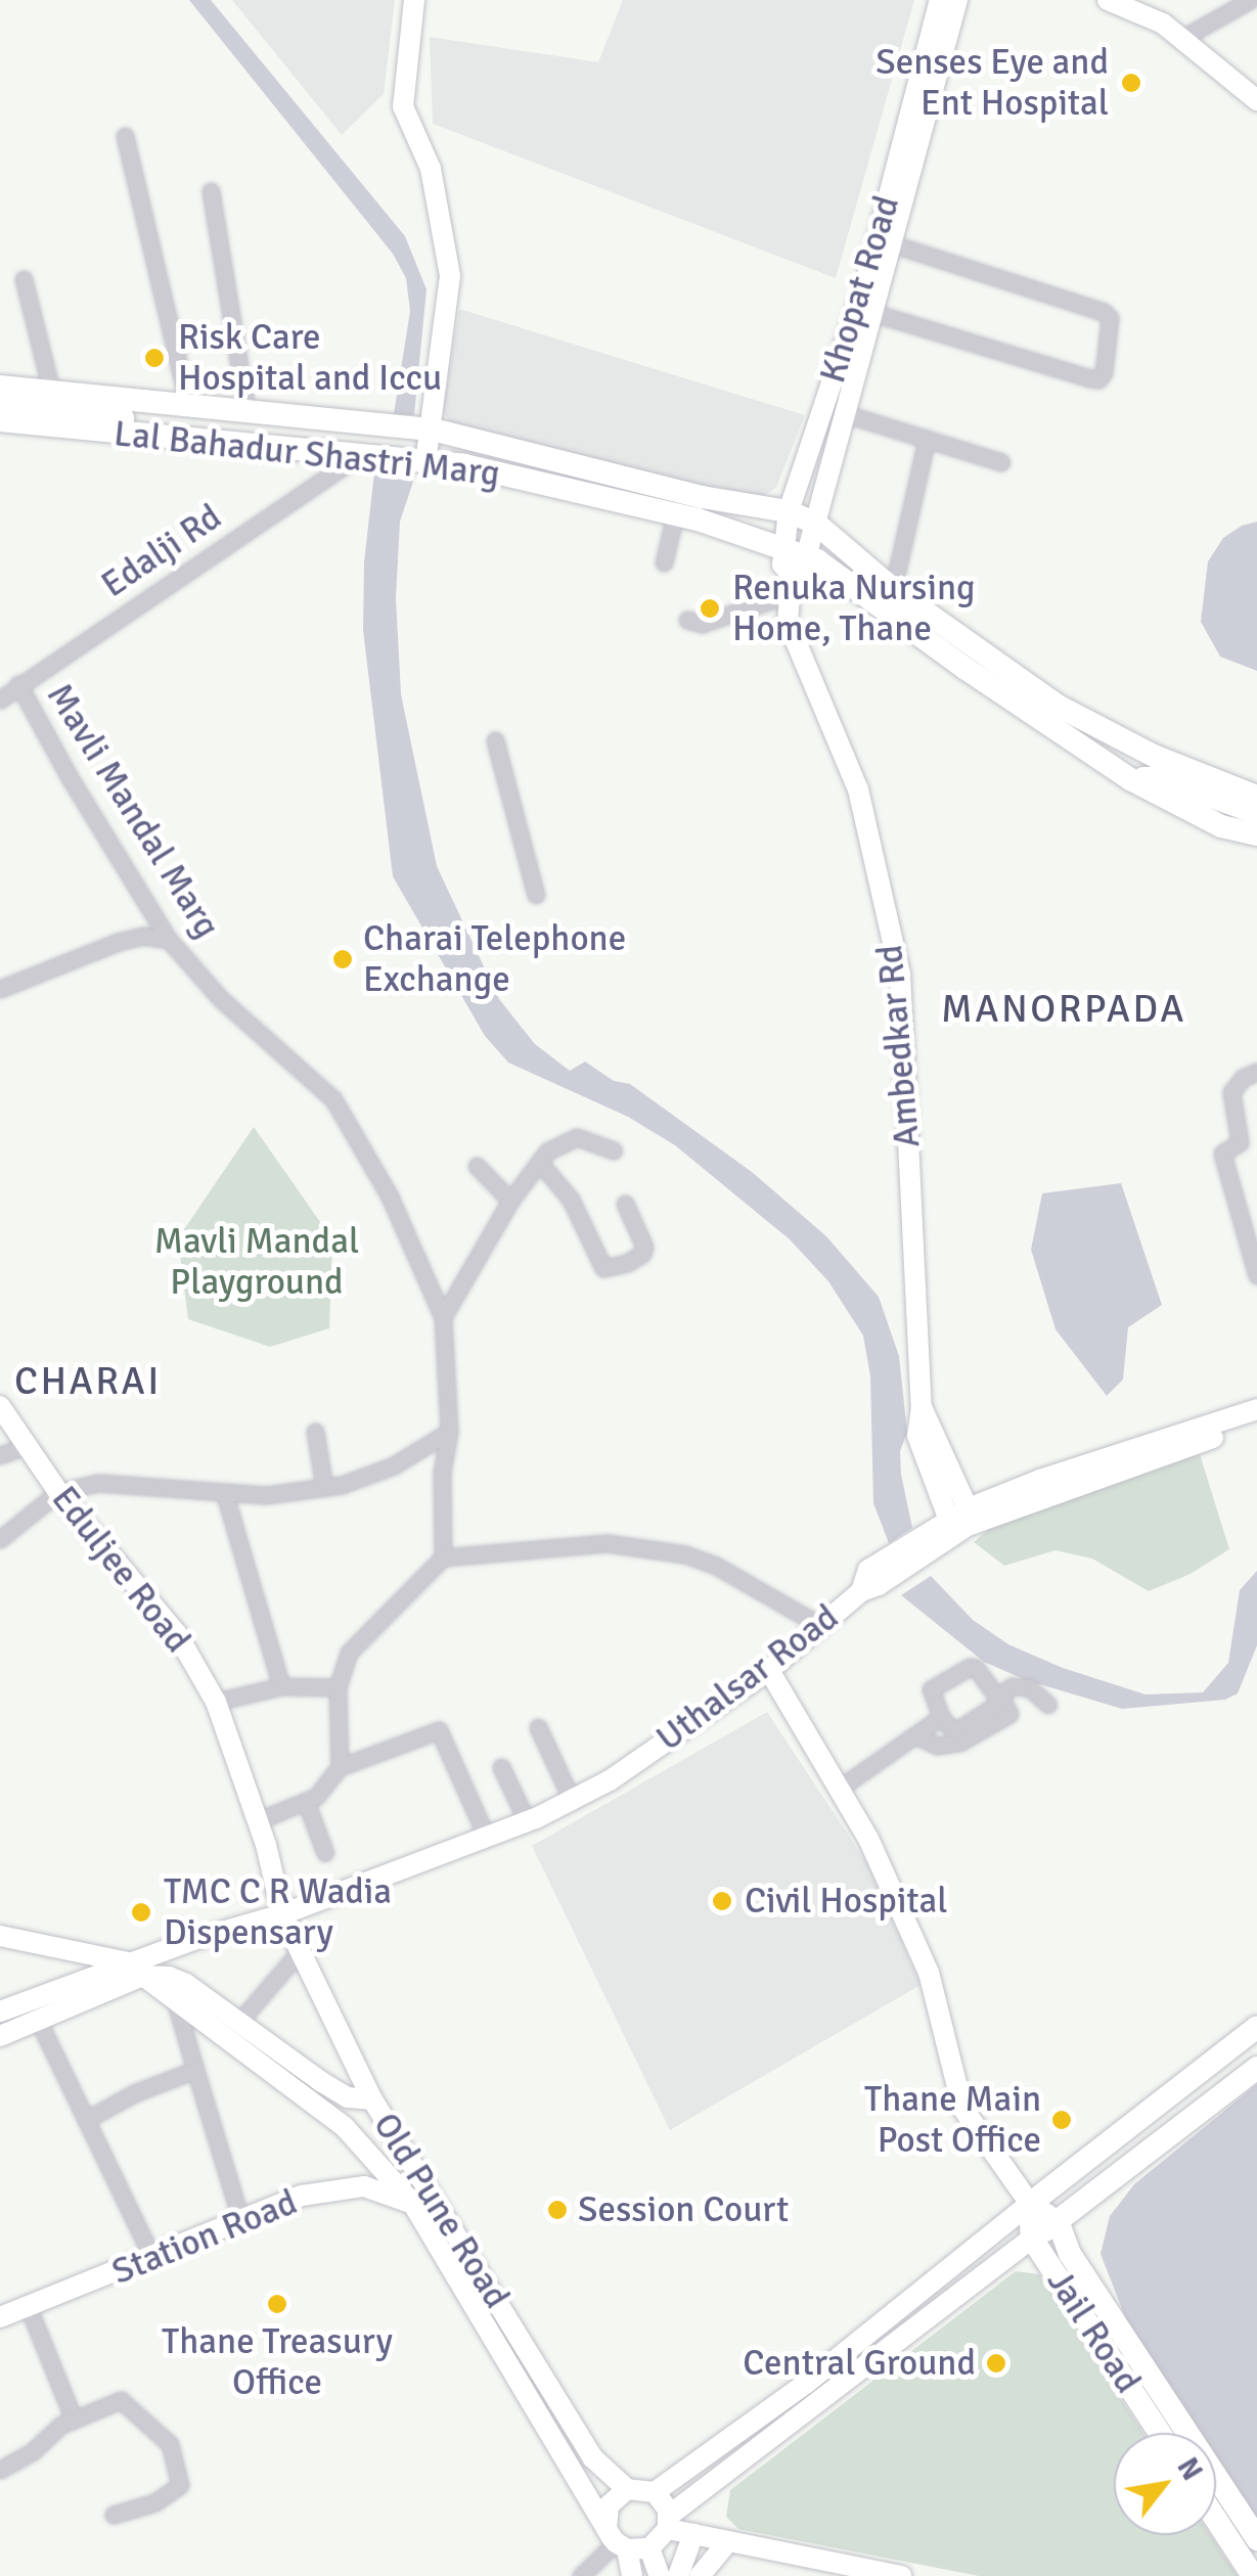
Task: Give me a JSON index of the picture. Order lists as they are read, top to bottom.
{
  "streets": {
    "main road": [
      "Khopat Road",
      "Lal Bahadur Shastri Marg",
      "Ambedkar Rd",
      "Eduljee Road",
      "Uthalsar Road",
      "Old Pune Road",
      "Station Road",
      "Jail Road"
    ],
    "street": ["Edalji Rd", "Mavli Mandal Marg"]
  },
  "crossings": [
    ["Khopat Road", "Lal Bahadur Shastri Marg"],
    ["Khopat Road", "Ambedkar Rd"],
    ["Lal Bahadur Shastri Marg", "Edalji Rd"],
    ["Lal Bahadur Shastri Marg", "Ambedkar Rd"],
    ["Edalji Rd", "Mavli Mandal Marg"],
    ["Ambedkar Rd", "Uthalsar Road"],
    ["Eduljee Road", "Uthalsar Road"],
    ["Eduljee Road", "Old Pune Road"],
    ["Uthalsar Road", "Old Pune Road"],
    ["Old Pune Road", "Station Road"]
  ],
  "districts": ["MANORPADA", "CHARAI"],
  "parks": ["Mavli Mandal Playground"],
  "places": [
    "Senses Eye and Ent Hospital",
    "Risk Care Hospital and Iccu",
    "Renuka Nursing Home, Thane",
    "Charai Telephone Exchange",
    "Civil Hospital",
    "TMC C R Wadia Dispensary",
    "Thane Main Post Office",
    "Session Court",
    "Thane Treasury Office",
    "Central Ground"
  ],
  "north": "top right"
}
